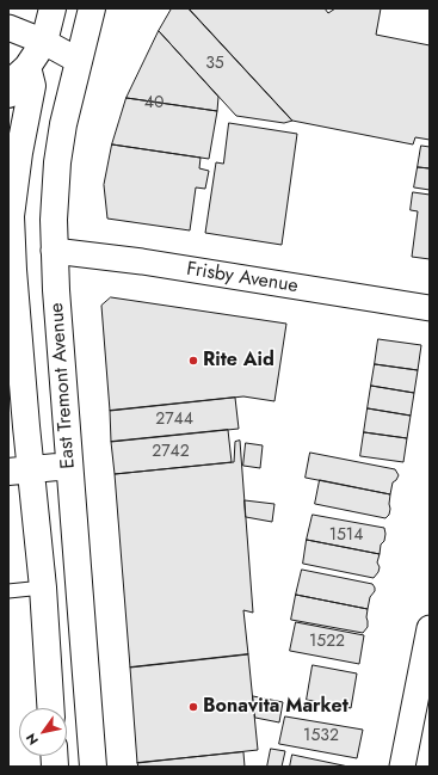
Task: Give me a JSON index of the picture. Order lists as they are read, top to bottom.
{
  "streets": {
    "main road": ["East Tremont Avenue"],
    "street": ["Frisby Avenue"]
  },
  "crossings": [
    ["Frisby Avenue", "East Tremont Avenue"]
  ],
  "places": ["Rite Aid", "Bonavita Market"],
  "house_numbers": [
    "35",
    "40",
    "2744",
    "2742",
    "1514",
    "1522",
    "1532"
  ],
  "north": "bottom left"
}
